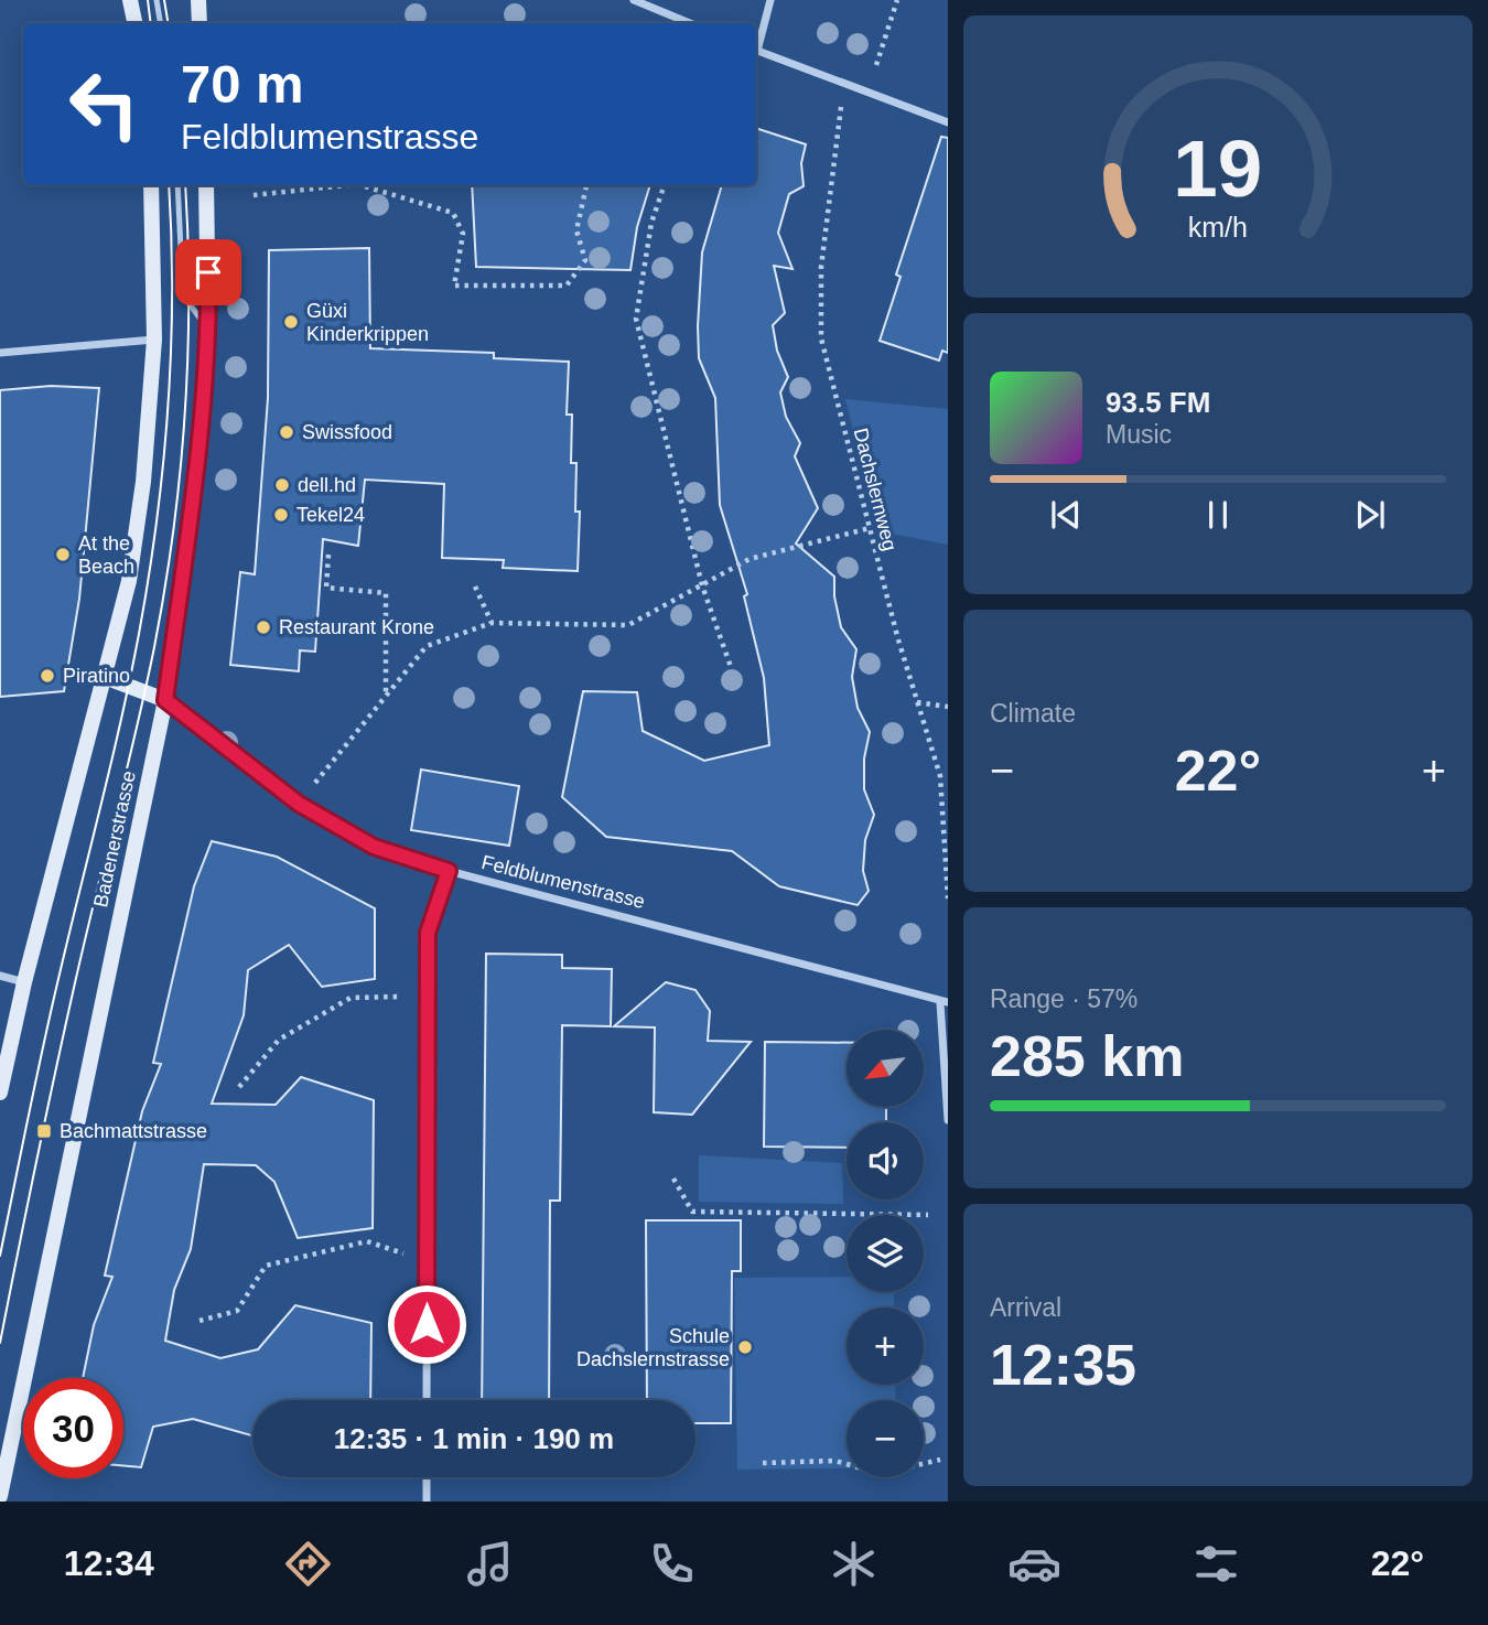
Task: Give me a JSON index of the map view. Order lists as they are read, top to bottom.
{
  "streets": {
    "street": ["Badenerstrasse", "Feldblumenstrasse"],
    "path": ["Dachslernweg"]
  },
  "crossings": [
    ["Badenerstrasse", "Feldblumenstrasse"]
  ],
  "places": {
    "other": [
      "Güxi Kinderkrippen",
      "Swissfood",
      "dell.hd",
      "Tekel24",
      "At the Beach",
      "Restaurant Krone",
      "Piratino",
      "Schule Dachslernstrasse"
    ],
    "transit": ["Bachmattstrasse"]
  },
  "north": "bottom left",
  "page": {
    "turn": ["70 m", "Feldblumenstrasse"],
    "song": ["93.5 FM", "Music"],
    "tile": [
      "Climate",
      ["Range · 57%", "285 km"],
      ["Arrival", "12:35"]
    ],
    "heat": ["−", "22°", "+"],
    "map_buttons": ["+", "−"],
    "limit": "30",
    "trip": "12:35 · 1 min · 190 m",
    "tabs": ["12:34", "22°"],
    "gauge": ["19", "km/h"]
  }
}
